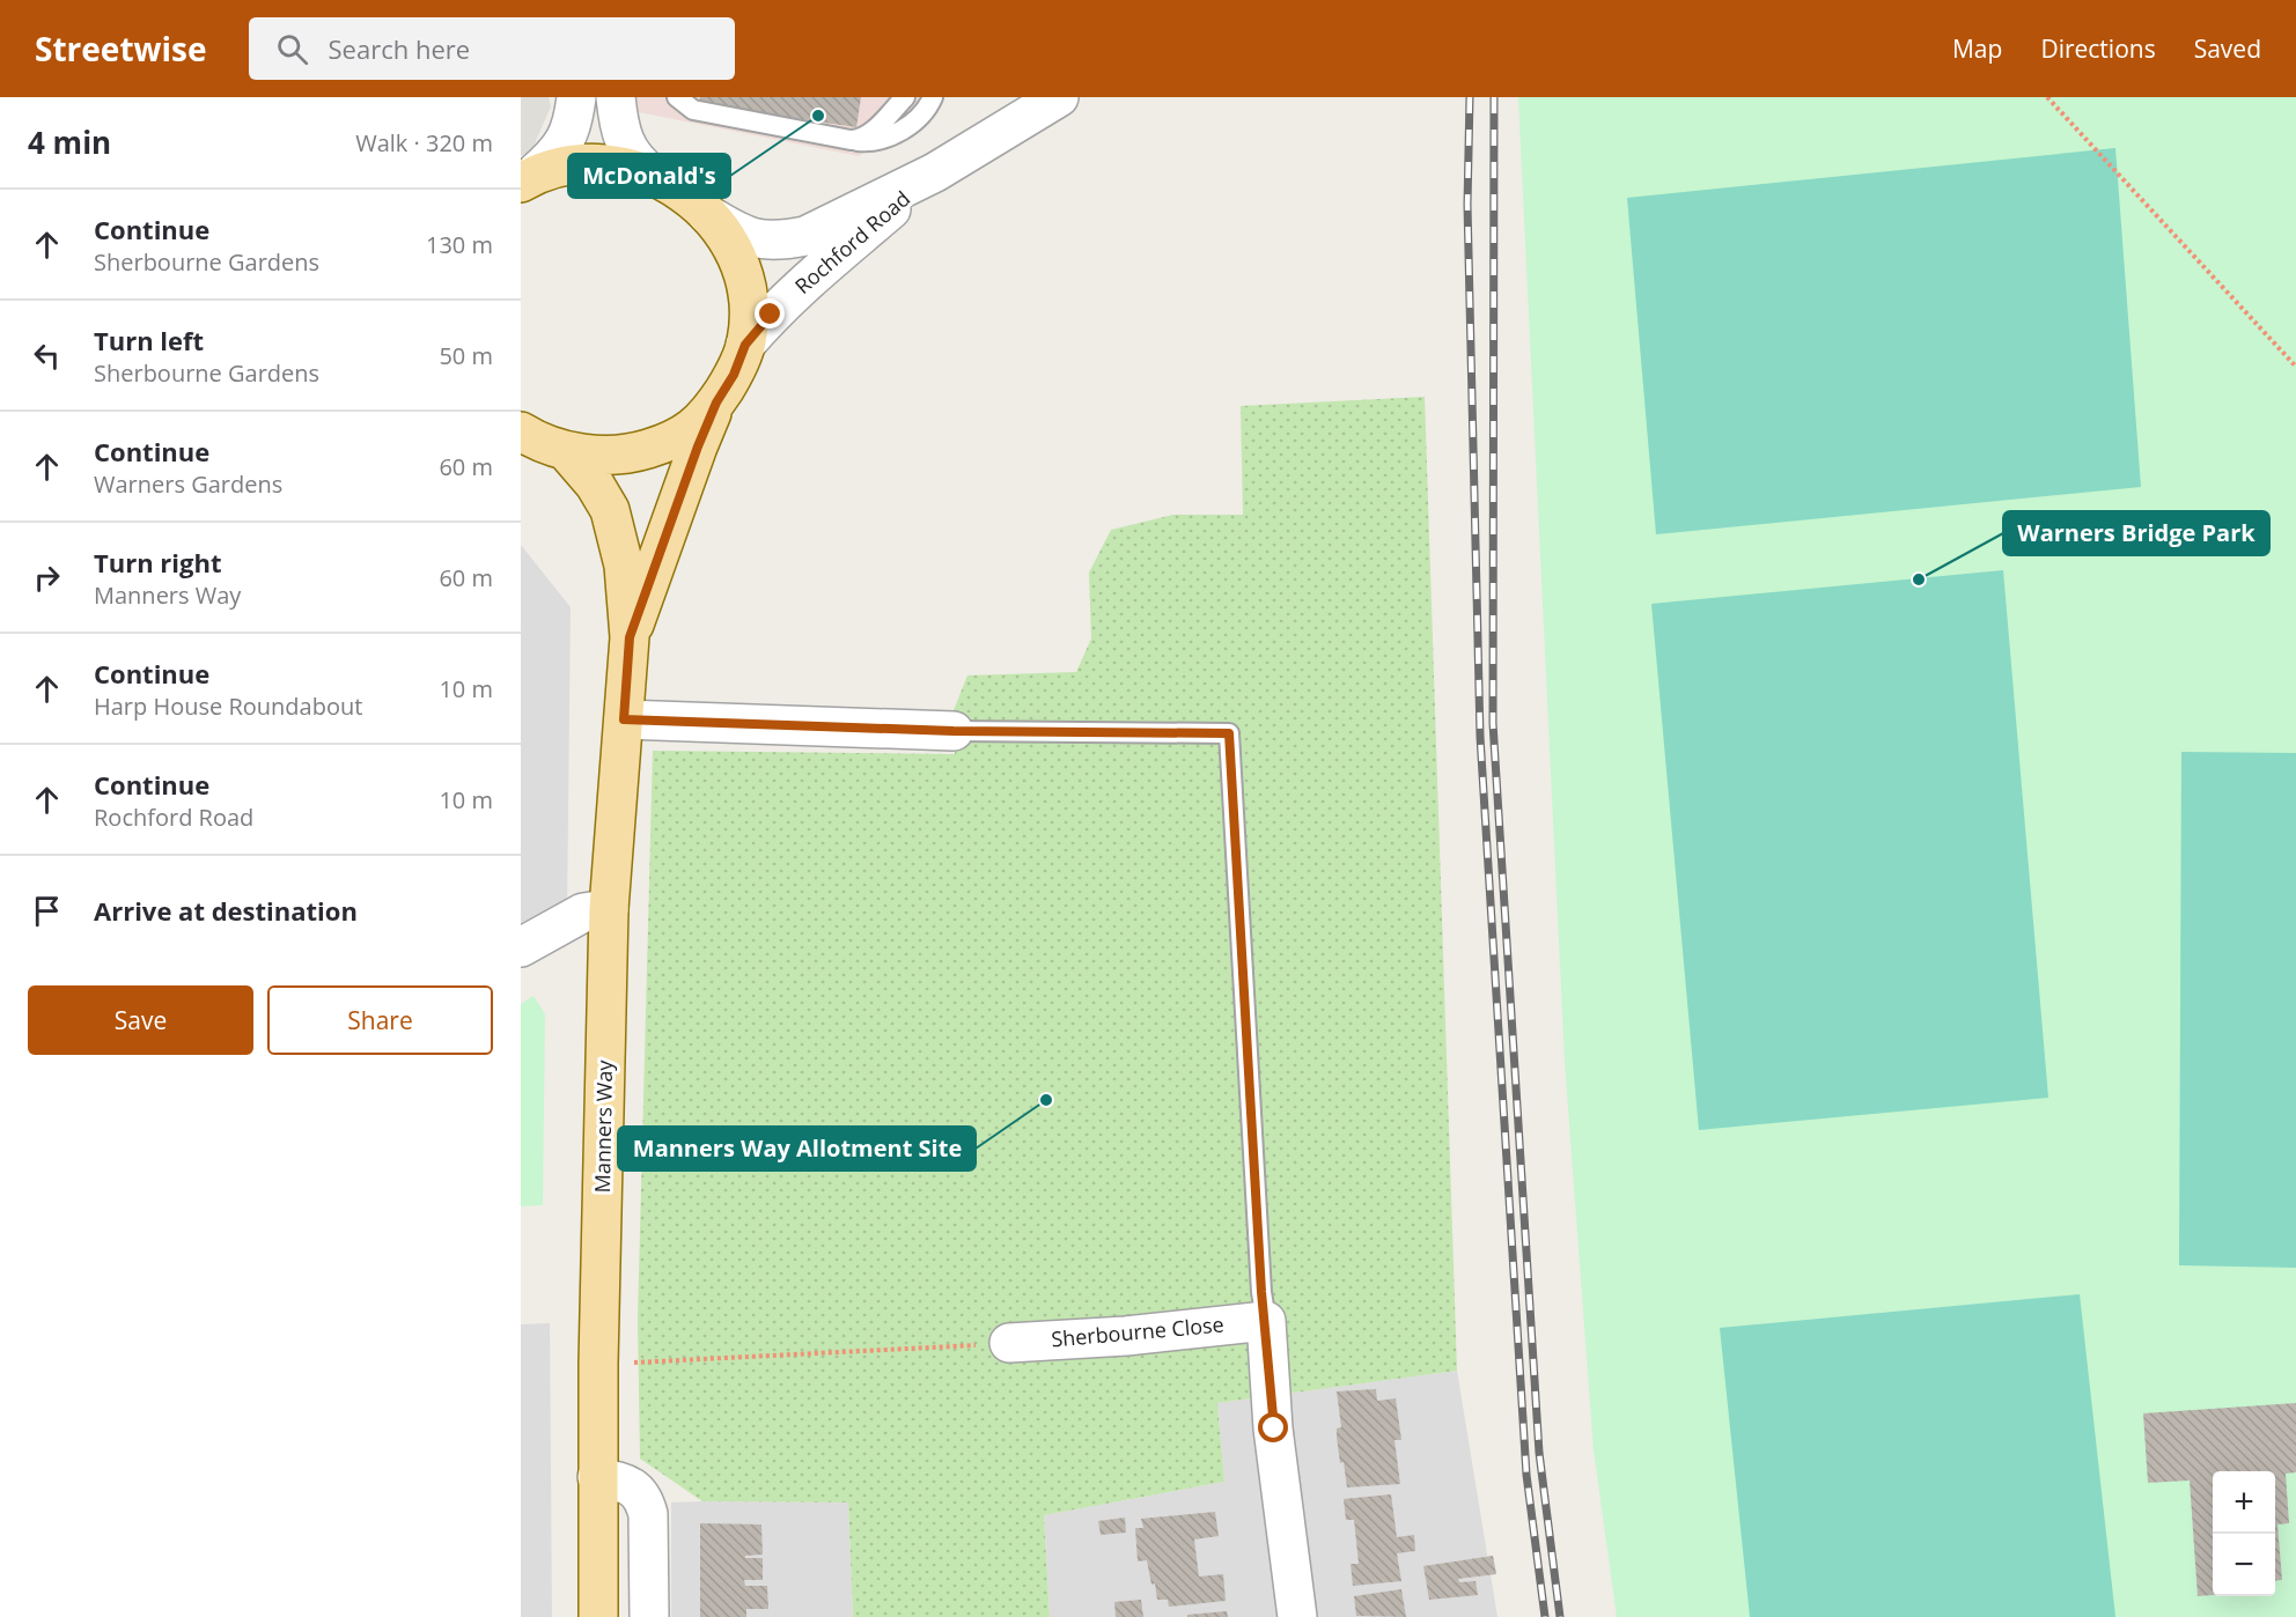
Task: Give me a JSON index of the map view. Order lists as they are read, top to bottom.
{
  "streets": {
    "main road": ["Manners Way"],
    "street": ["Rochford Road", "Sherbourne Close"]
  },
  "places": ["McDonald's", "Warners Bridge Park", "Manners Way Allotment Site"],
  "page": {
    "header": "Streetwise",
    "search": "Search here",
    "nav": ["Map", "Directions", "Saved"],
    "heading": ["4 min", "Walk · 320 m"],
    "list": [
      ["Continue", "Sherbourne Gardens", "130 m"],
      ["Turn left", "Sherbourne Gardens", "50 m"],
      ["Continue", "Warners Gardens", "60 m"],
      ["Turn right", "Manners Way", "60 m"],
      ["Continue", "Harp House Roundabout", "10 m"],
      ["Continue", "Rochford Road", "10 m"],
      "Arrive at destination"
    ],
    "buttons": ["Save", "Share"],
    "map_buttons": ["+", "−"]
  }
}
